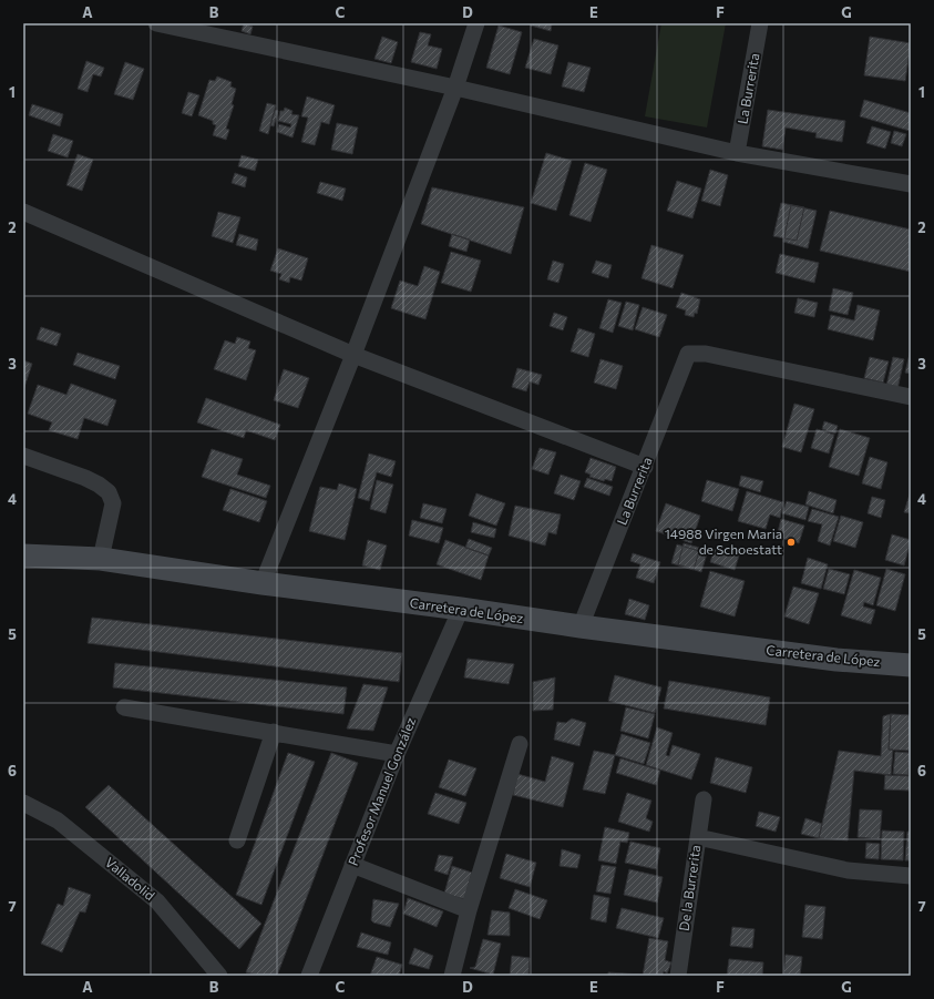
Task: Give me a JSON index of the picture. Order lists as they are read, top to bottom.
{
  "streets": {
    "main road": ["Carretera de López"],
    "street": [
      "La Burrerita",
      "Profesor Manuel González",
      "Valladolid",
      "De la Burrerita"
    ]
  },
  "crossings": [
    ["La Burrerita", "Carretera de López"],
    ["Carretera de López", "Profesor Manuel González"]
  ],
  "places": ["14988 Virgen Maria de Schoestatt"],
  "grid": {
    "columns": [
      "A",
      "B",
      "C",
      "D",
      "E",
      "F",
      "G"
    ],
    "rows": [
      "1",
      "2",
      "3",
      "4",
      "5",
      "6",
      "7"
    ]
  }
}
